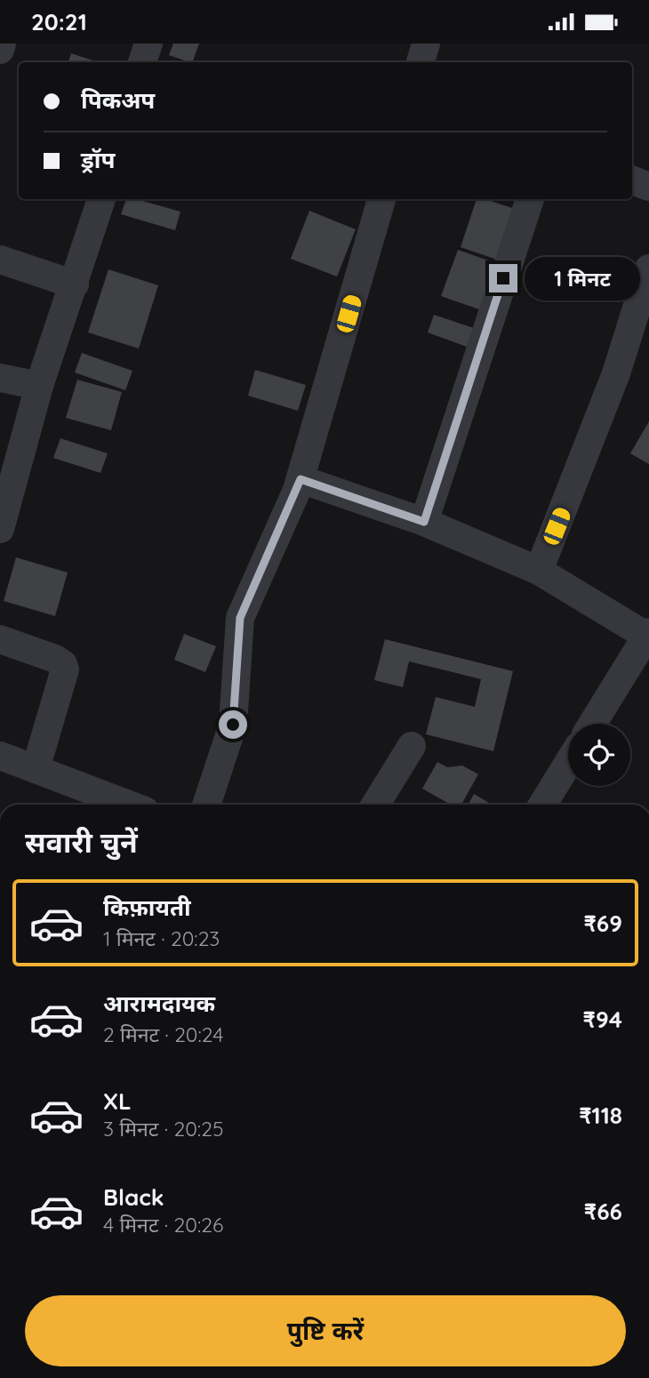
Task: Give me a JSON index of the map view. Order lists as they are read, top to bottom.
{
  "page": {
    "status": "20:21",
    "banner": ["पिकअप", "ड्रॉप"],
    "bubble": "1 मिनट",
    "heading": "सवारी चुनें",
    "list": [
      {
        "name": "किफ़ायती",
        "note": "1 मिनट · 20:23",
        "value": "₹69"
      },
      {
        "name": "आरामदायक",
        "note": "2 मिनट · 20:24",
        "value": "₹94"
      },
      {
        "name": "XL",
        "note": "3 मिनट · 20:25",
        "value": "₹118"
      },
      {
        "name": "Black",
        "note": "4 मिनट · 20:26",
        "value": "₹66"
      }
    ],
    "buttons": "पुष्टि करें"
  }
}
